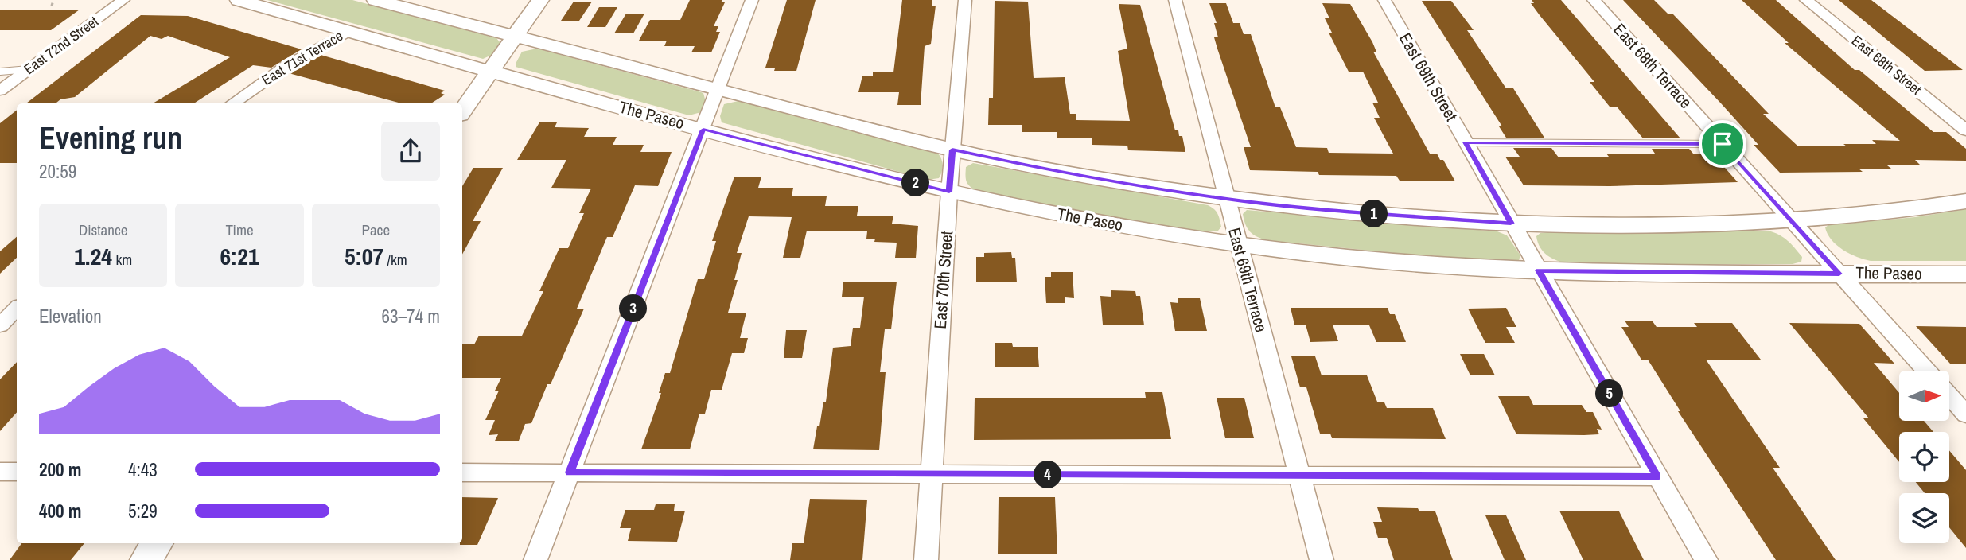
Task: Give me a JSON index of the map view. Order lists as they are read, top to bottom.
{
  "streets": {
    "main road": ["The Paseo"],
    "street": [
      "East 72nd Street",
      "East 71st Terrace",
      "East 68th Street",
      "East 68th Terrace",
      "East 69th Street",
      "East 70th Street",
      "East 69th Terrace"
    ]
  },
  "crossings": [
    ["East 71st Terrace", "The Paseo"],
    ["East 68th Terrace", "The Paseo"],
    ["East 69th Street", "The Paseo"],
    ["The Paseo", "East 70th Street"],
    ["The Paseo", "East 69th Terrace"]
  ],
  "north": "right",
  "page": {
    "heading": ["Evening run", "20:59"],
    "pins": [
      "2",
      "1",
      "3",
      "5",
      "4"
    ],
    "stats": [
      ["Distance", "1.24 km"],
      ["Time", "6:21"],
      ["Pace", "5:07 /km"]
    ],
    "chart": ["Elevation", "63–74 m"],
    "list": [
      {
        "name": "200 m",
        "note": "4:43"
      },
      {
        "name": "400 m",
        "note": "5:29"
      }
    ]
  }
}
